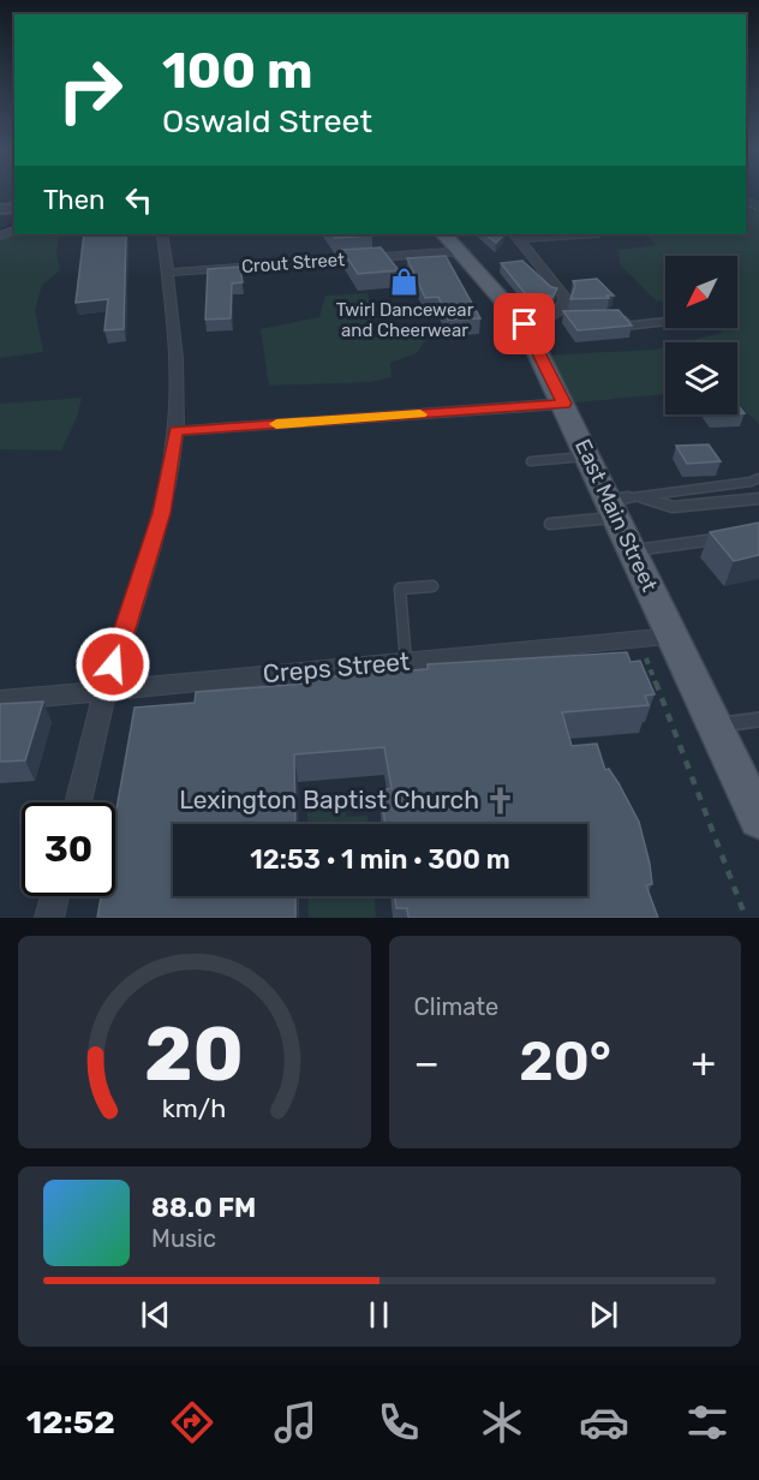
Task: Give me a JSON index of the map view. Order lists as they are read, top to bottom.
{
  "streets": {
    "main road": ["East Main Street"],
    "street": ["Crout Street", "Creps Street"]
  },
  "crossings": [
    ["Crout Street", "East Main Street"],
    ["East Main Street", "Creps Street"]
  ],
  "places": {
    "shop": ["Twirl Dancewear and Cheerwear"],
    "church": ["Lexington Baptist Church"]
  },
  "north": "bottom left",
  "page": {
    "turn": ["100 m", "Oswald Street"],
    "then": "Then",
    "limit": "30",
    "trip": "12:53 · 1 min · 300 m",
    "tile": "Climate",
    "heat": ["−", "20°", "+"],
    "song": ["88.0 FM", "Music"],
    "tabs": "12:52",
    "gauge": ["20", "km/h"]
  }
}
